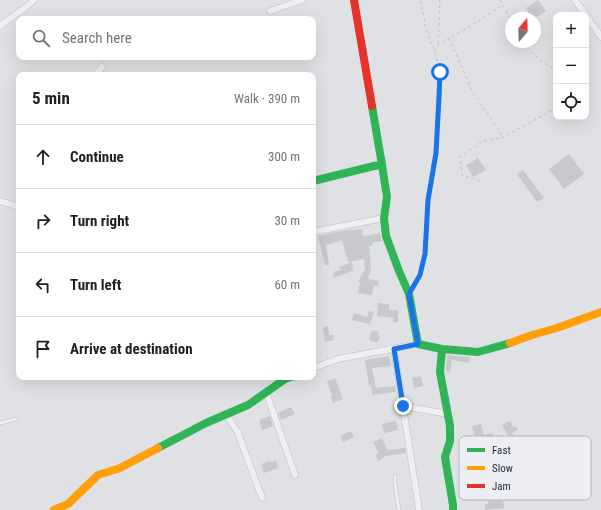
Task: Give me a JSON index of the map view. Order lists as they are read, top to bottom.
{
  "legend": ["Fast", "Slow", "Jam"],
  "north": "top",
  "page": {
    "map_buttons": ["+", "−"],
    "search": "Search here",
    "heading": ["5 min", "Walk · 390 m"],
    "list": [
      ["Continue", "300 m"],
      ["Turn right", "30 m"],
      ["Turn left", "60 m"],
      "Arrive at destination"
    ]
  }
}
